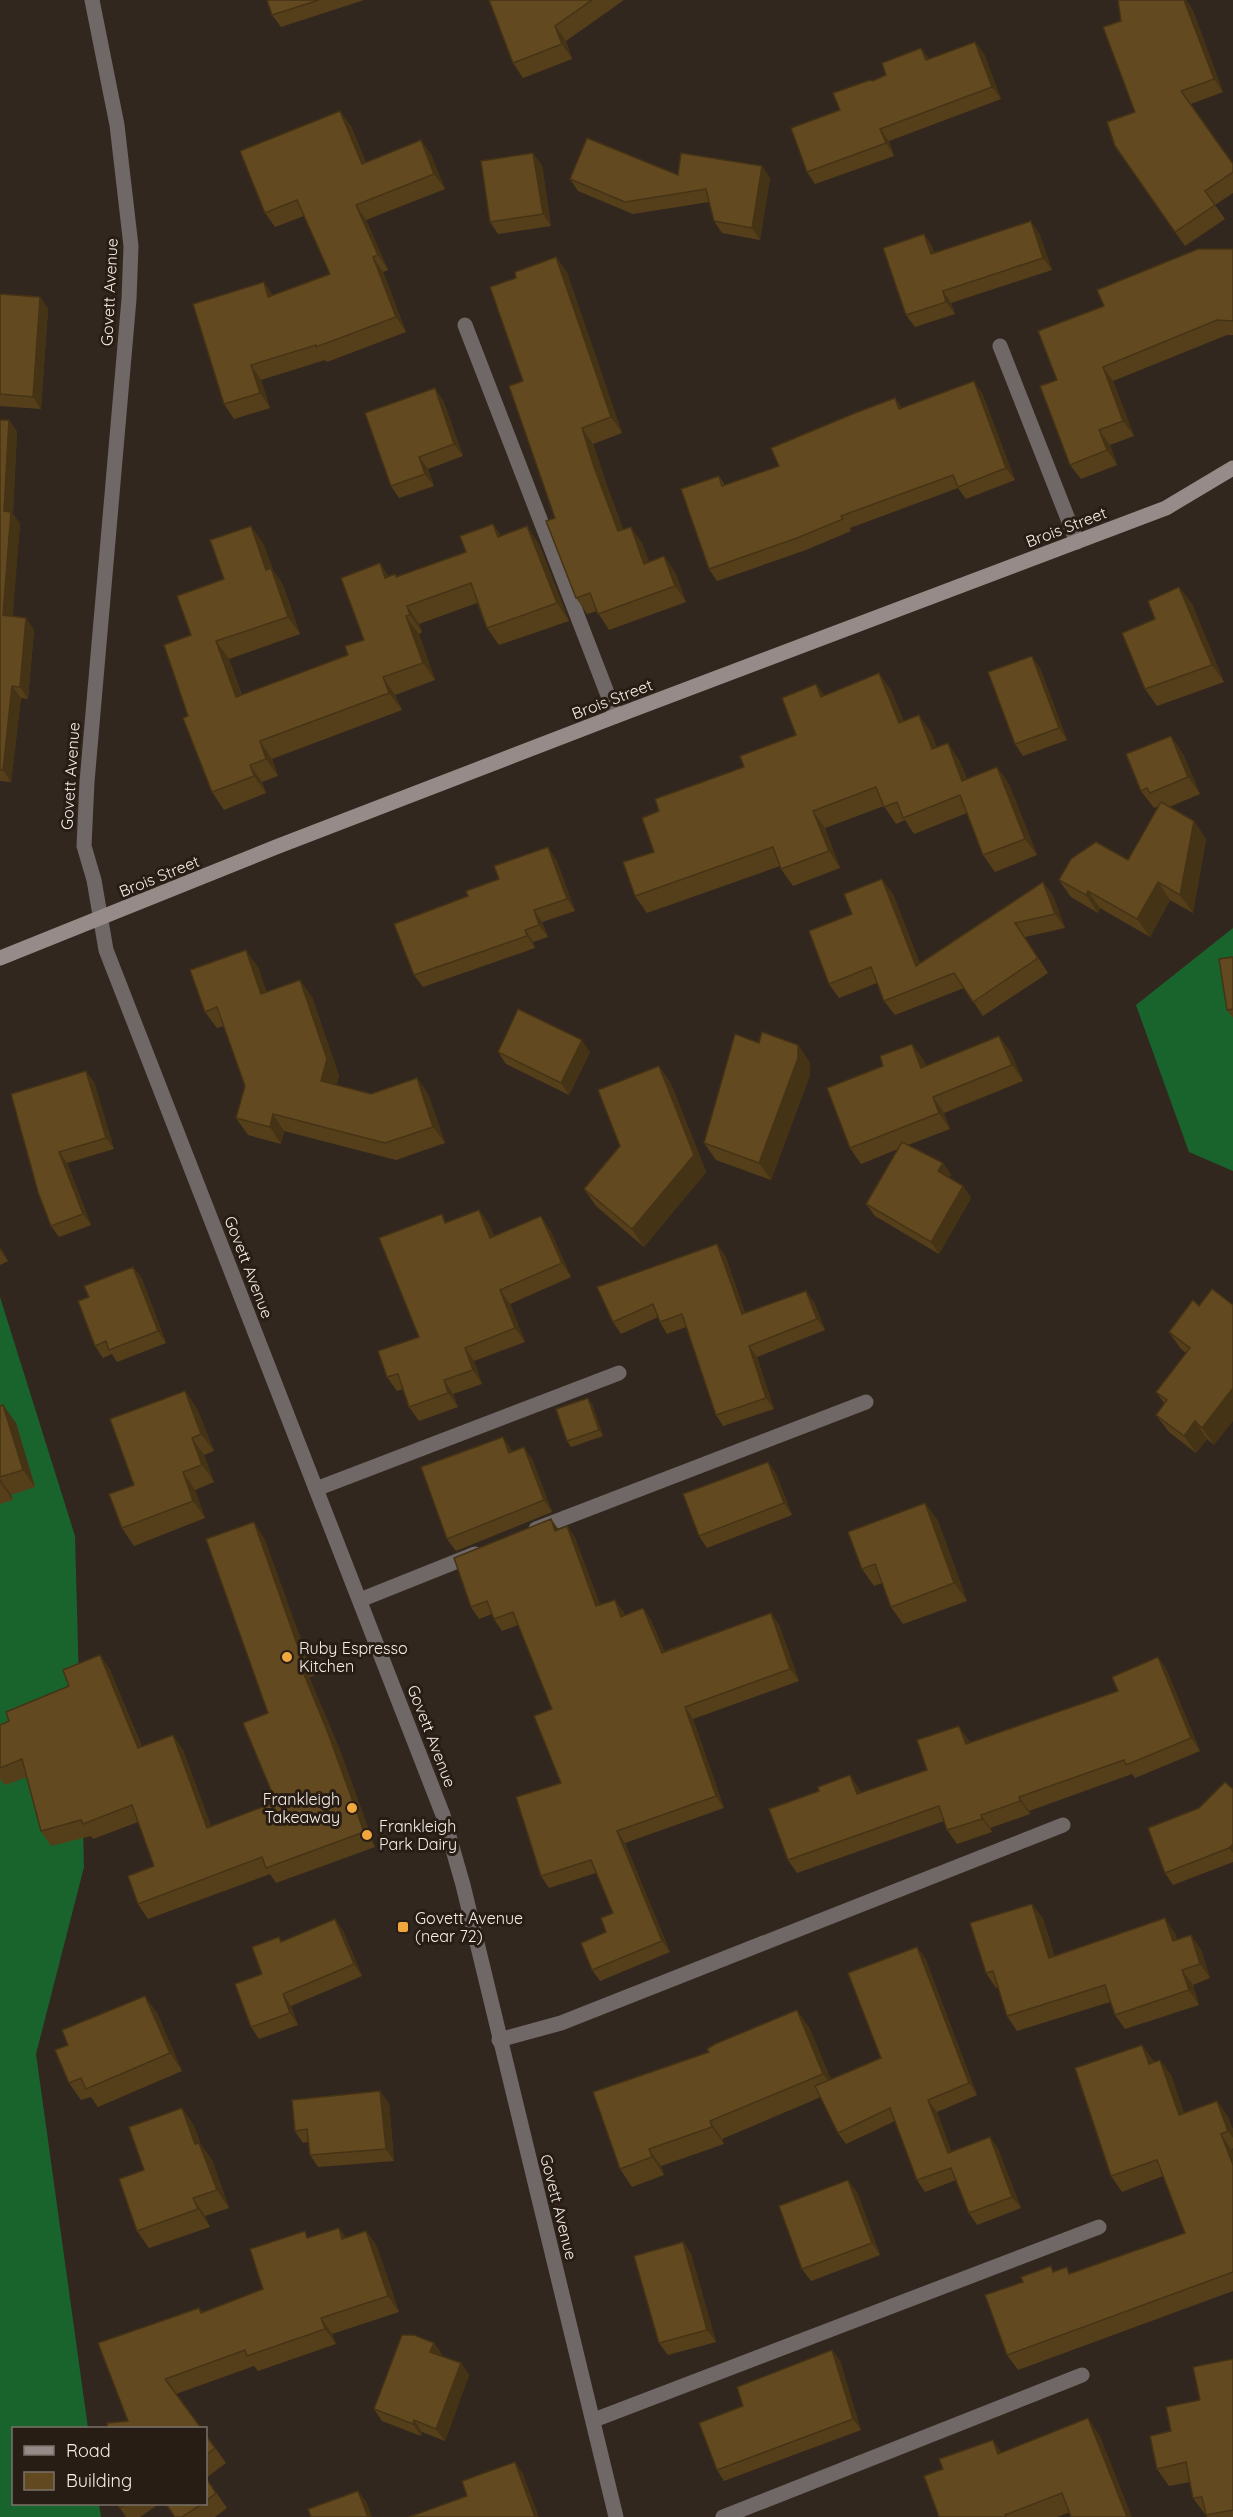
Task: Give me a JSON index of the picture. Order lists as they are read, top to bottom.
{
  "streets": {
    "main road": ["Brois Street"],
    "street": ["Govett Avenue"]
  },
  "crossings": [
    ["Govett Avenue", "Brois Street"]
  ],
  "places": {
    "other": ["Ruby Espresso Kitchen", "Frankleigh Takeaway", "Frankleigh Park Dairy"],
    "transit": ["Govett Avenue (near 72)"]
  },
  "legend": ["Road", "Building"]
}
